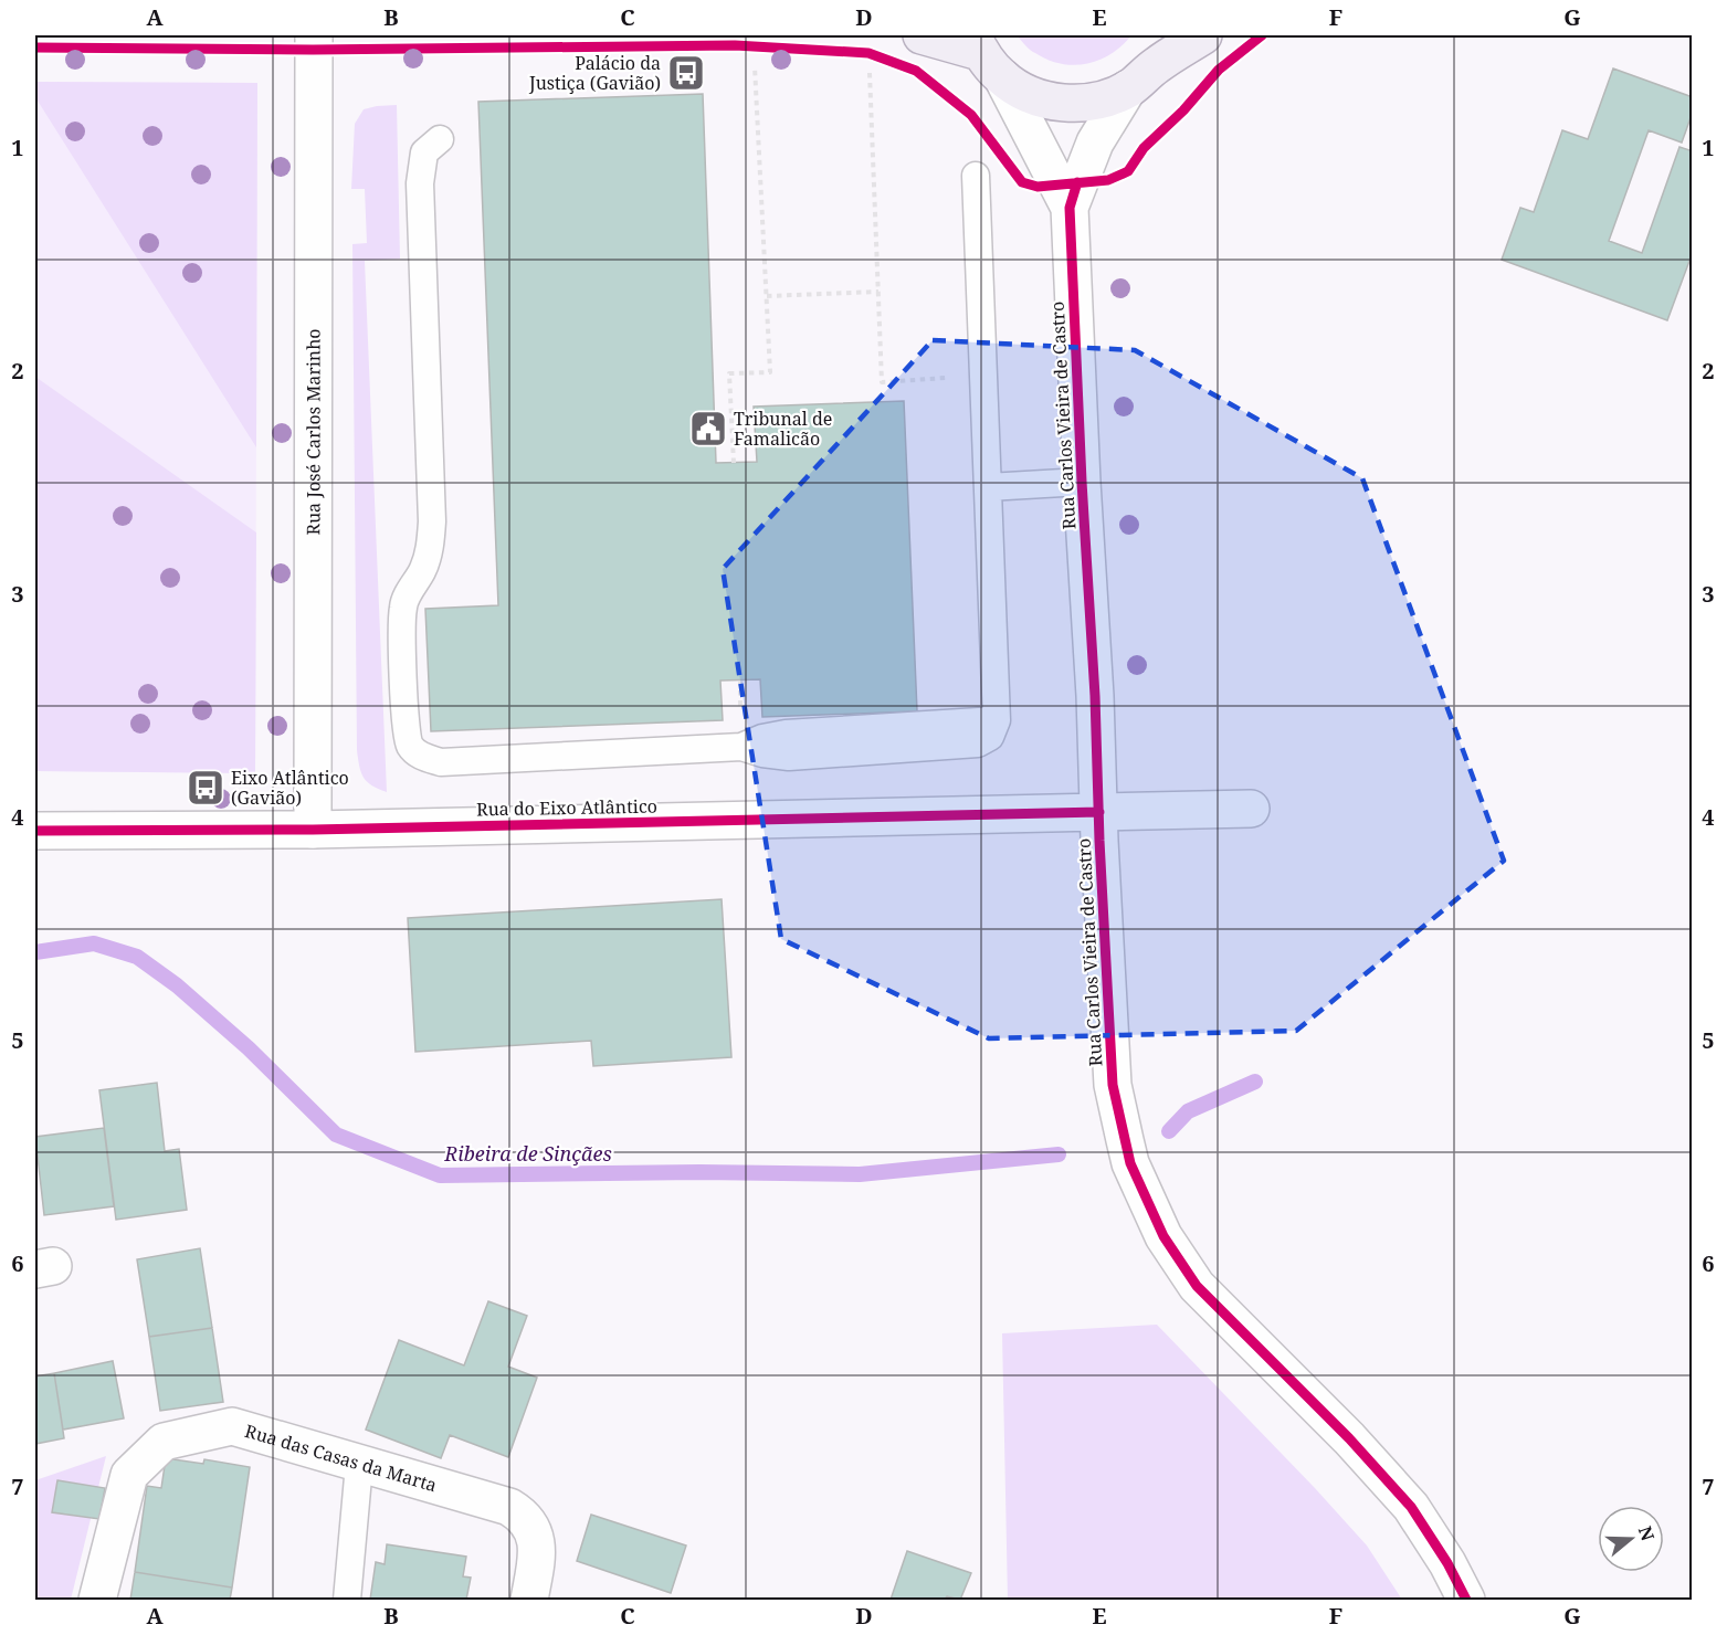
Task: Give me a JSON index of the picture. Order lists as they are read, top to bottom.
{
  "streets": {
    "street": [
      "Rua Carlos Vieira de Castro",
      "Rua José Carlos Marinho",
      "Rua do Eixo Atlântico",
      "Rua das Casas da Marta"
    ]
  },
  "crossings": [
    ["Rua Carlos Vieira de Castro", "Rua do Eixo Atlântico"],
    ["Rua José Carlos Marinho", "Rua do Eixo Atlântico"]
  ],
  "water": ["Ribeira de Sinçães"],
  "places": {
    "bus stop": ["Palácio da Justiça (Gavião)", "Eixo Atlântico (Gavião)"],
    "public building": ["Tribunal de Famalicão"]
  },
  "north": "right",
  "grid": {
    "columns": [
      "A",
      "B",
      "C",
      "D",
      "E",
      "F",
      "G"
    ],
    "rows": [
      "1",
      "2",
      "3",
      "4",
      "5",
      "6",
      "7"
    ]
  }
}
